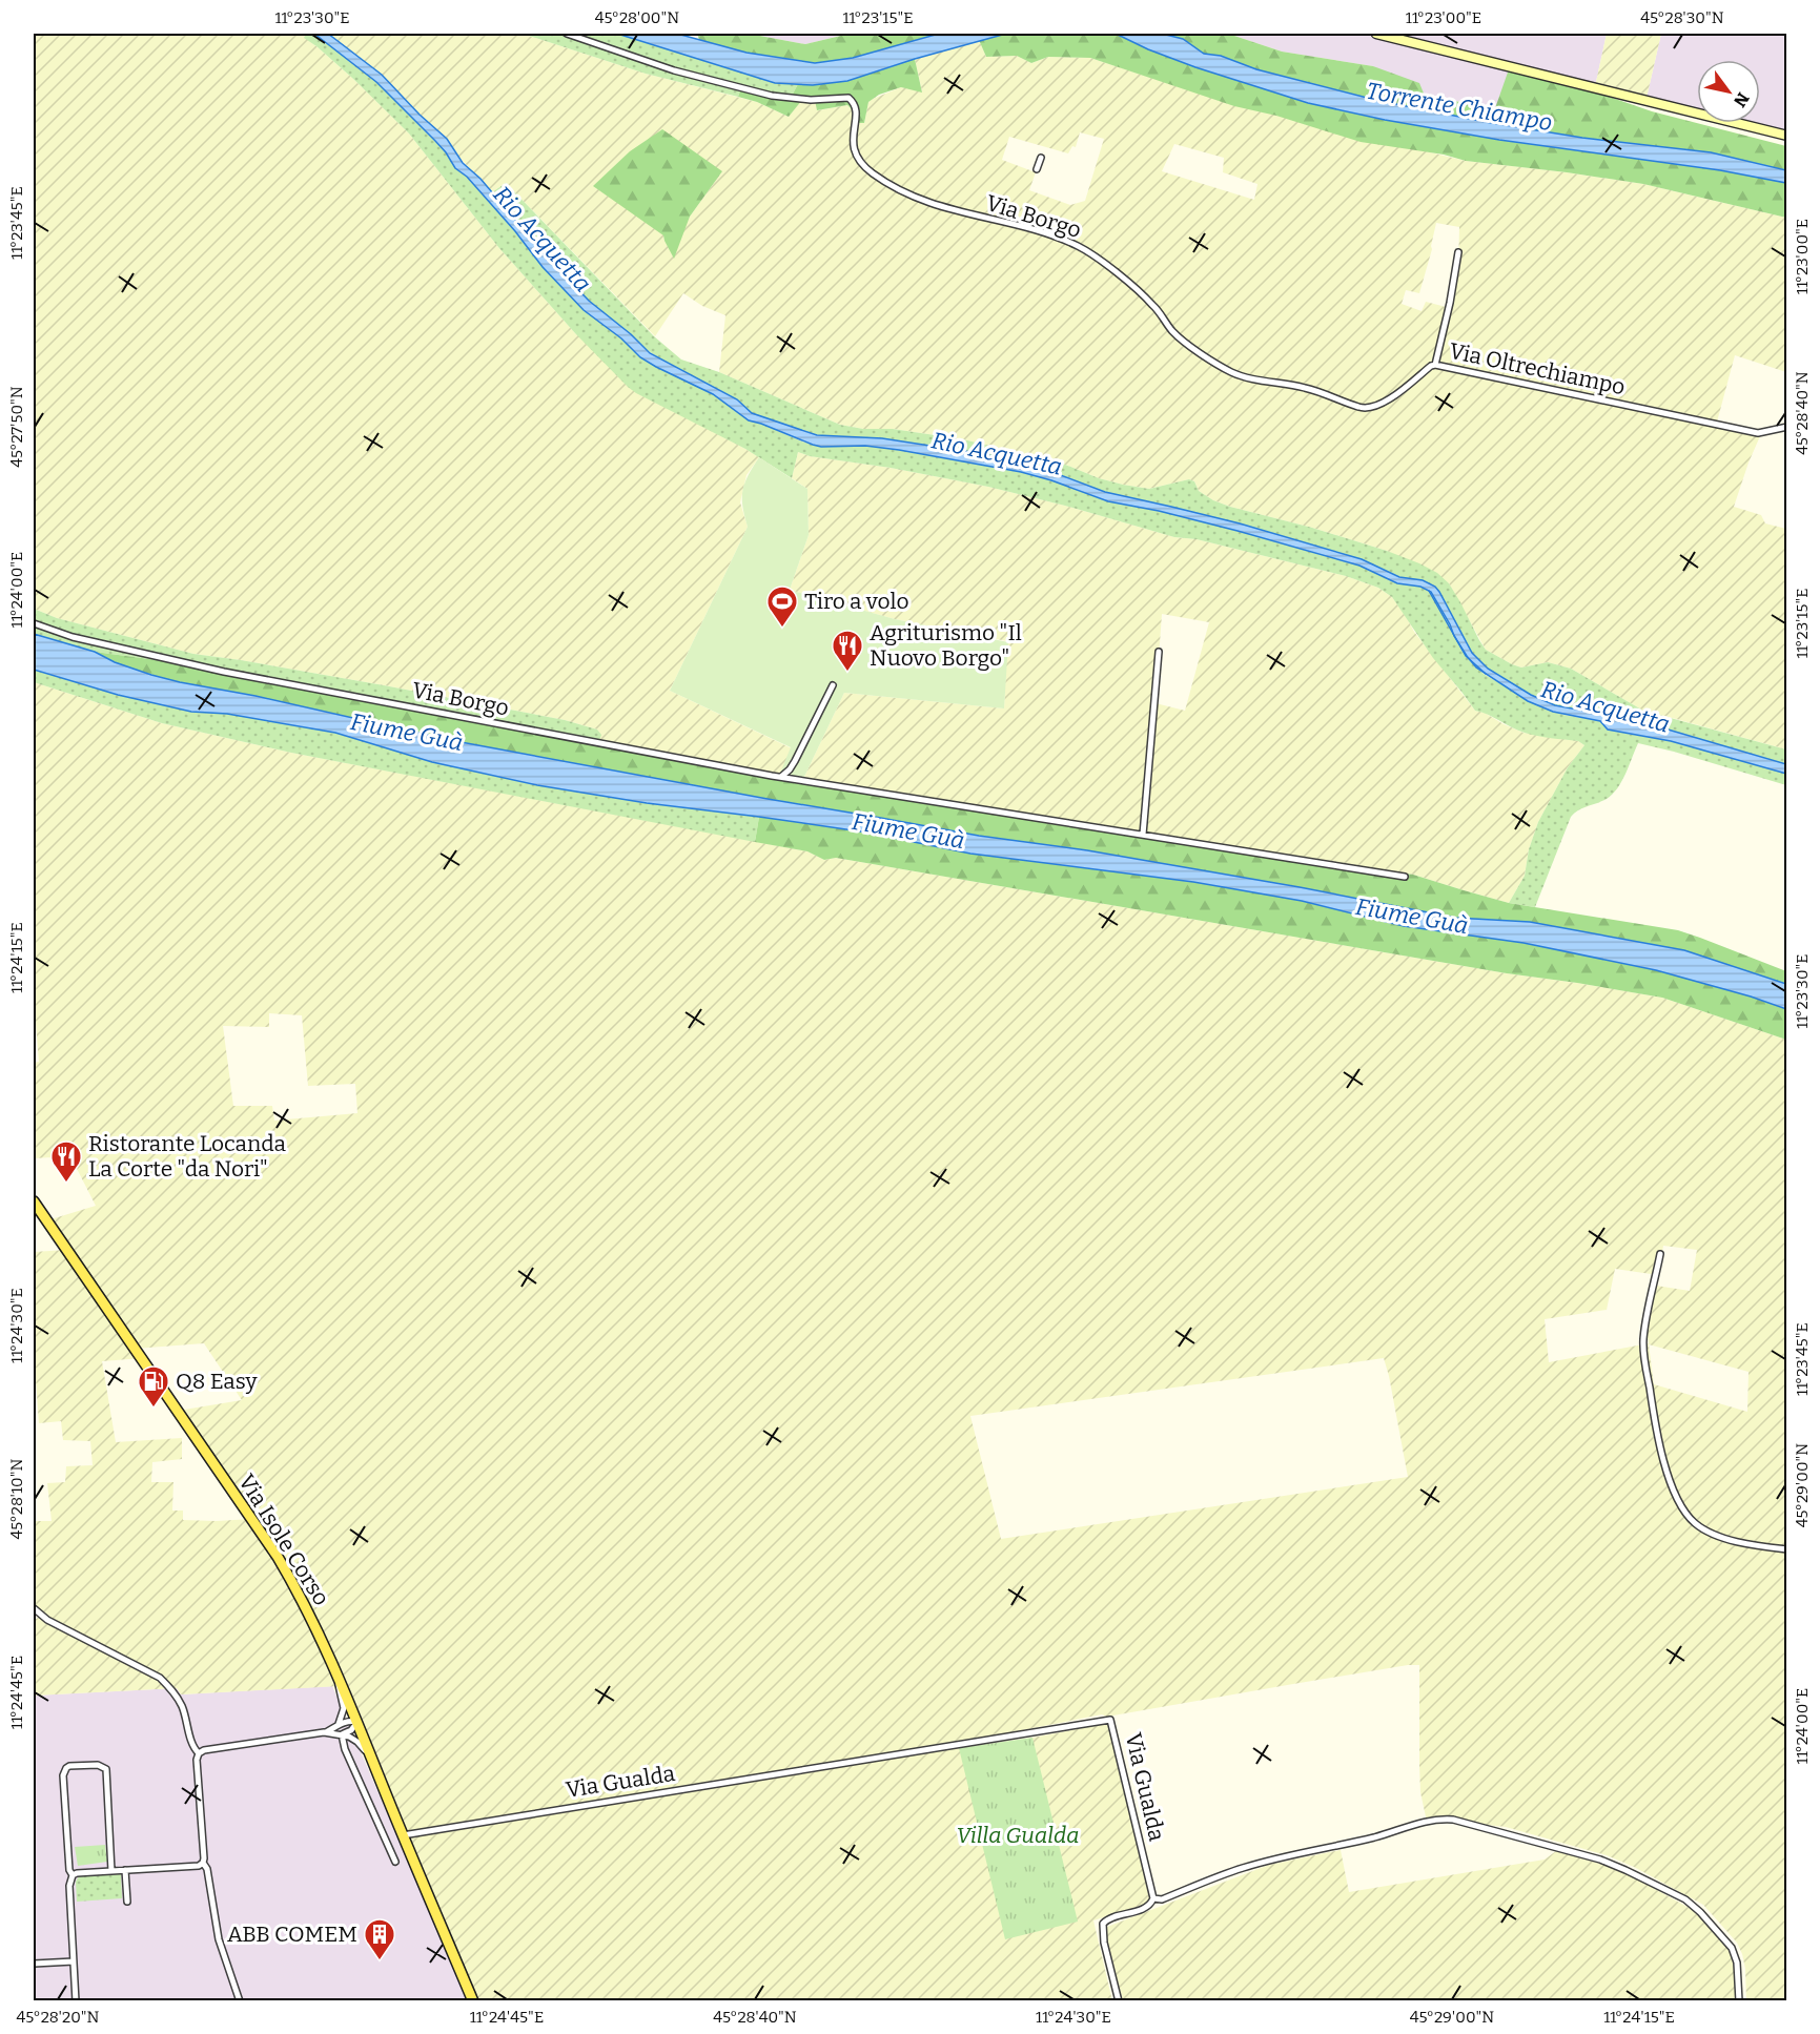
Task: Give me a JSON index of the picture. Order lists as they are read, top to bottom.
{
  "streets": {
    "main road": ["Via Isole Corso"],
    "street": ["Via Borgo", "Via Oltrechiampo", "Via Gualda"]
  },
  "crossings": [
    ["Via Borgo", "Via Oltrechiampo"],
    ["Via Isole Corso", "Via Gualda"]
  ],
  "water": ["Torrente Chiampo", "Rio Acquetta", "Fiume Guà"],
  "parks": ["Villa Gualda"],
  "places": {
    "sports": ["Tiro a volo"],
    "restaurant": ["Agriturismo \"Il Nuovo Borgo\"", "Ristorante Locanda La Corte \"da Nori\""],
    "fuel station": ["Q8 Easy"],
    "building": ["ABB COMEM"]
  },
  "north": "bottom right",
  "coordinates": [
    "11°23'30\"E",
    "45°28'00\"N",
    "11°23'15\"E",
    "11°23'00\"E",
    "45°28'30\"N",
    "11°23'45\"E",
    "45°28'40\"N",
    "45°27'50\"N",
    "11°24'00\"E",
    "11°24'15\"E",
    "11°24'30\"E",
    "45°29'00\"N",
    "45°28'10\"N",
    "11°24'45\"E",
    "45°28'20\"N"
  ]
}
